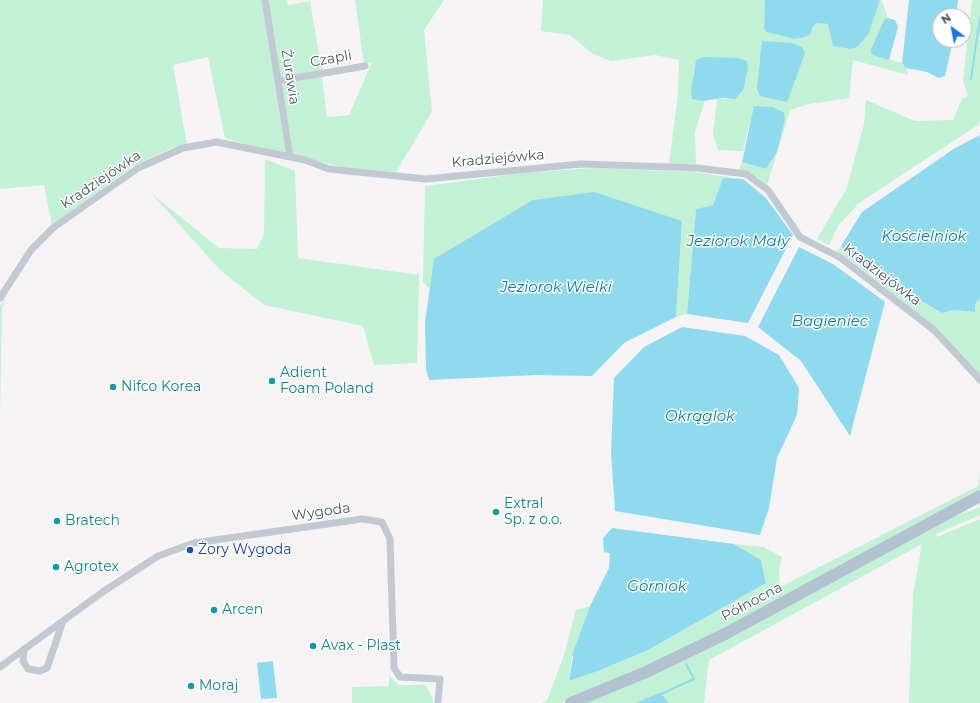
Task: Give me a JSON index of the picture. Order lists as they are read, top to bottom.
{
  "streets": {
    "main road": ["Północna"],
    "street": [
      "Czapli",
      "Żurawia",
      "Kradziejówka",
      "Wygoda"
    ]
  },
  "crossings": [
    ["Czapli", "Żurawia"],
    ["Żurawia", "Kradziejówka"]
  ],
  "water": [
    "Kościelniok",
    "Jeziorok Mały",
    "Jeziorok Wielki",
    "Bagieniec",
    "Okrąglok",
    "Górniok"
  ],
  "places": [
    "Adient Foam Poland",
    "Nifco Korea",
    "Extral Sp. z o.o.",
    "Bratech",
    "Żory Wygoda",
    "Agrotex",
    "Arcen",
    "Avax - Plast",
    "Moraj"
  ],
  "north": "top left"
}
